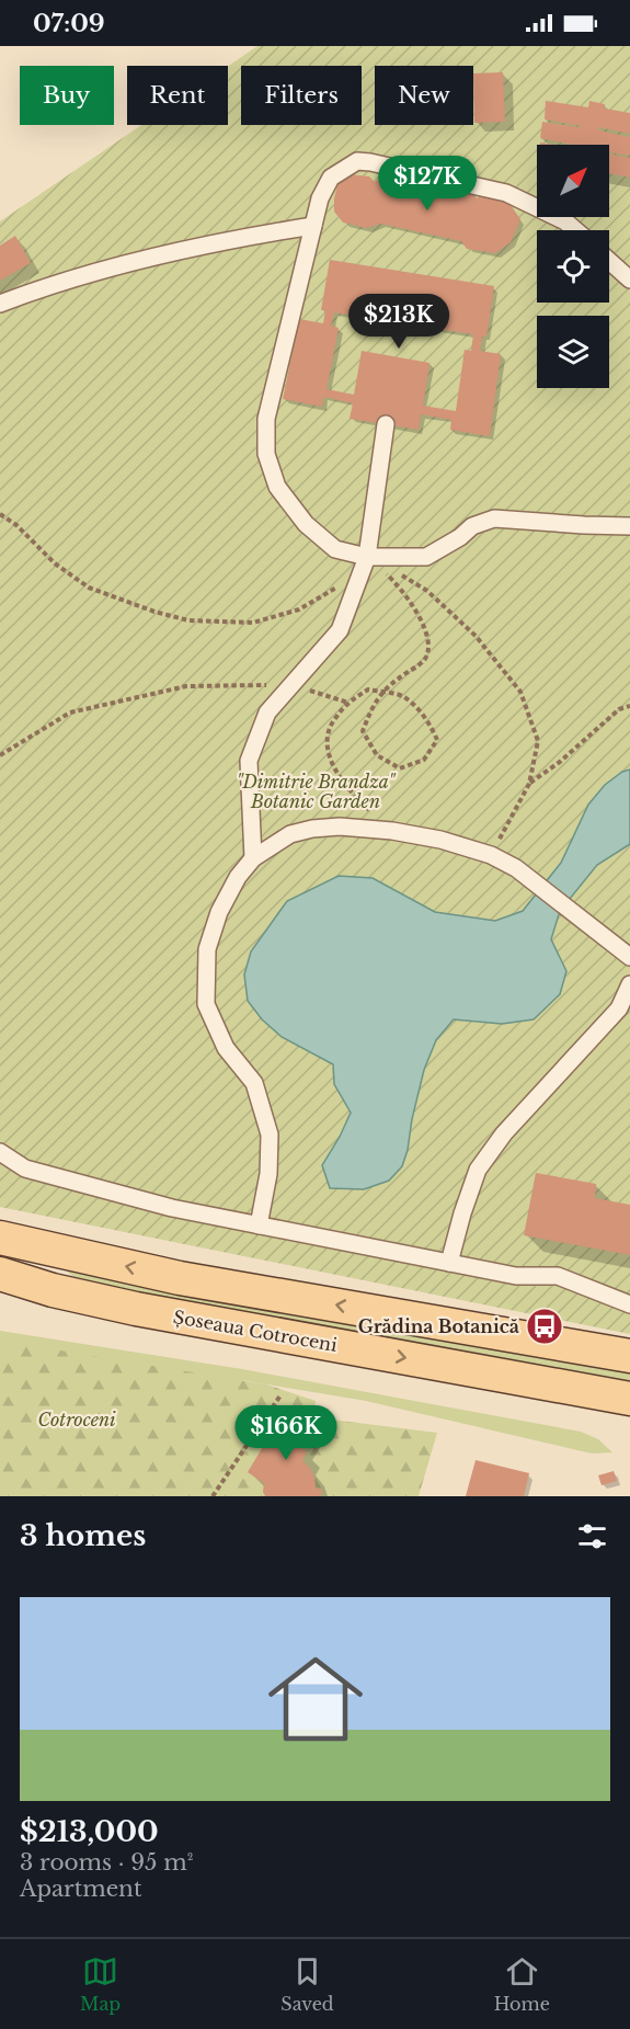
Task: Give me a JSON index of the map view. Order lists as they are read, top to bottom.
{
  "streets": {
    "main road": ["Șoseaua Cotroceni"]
  },
  "parks": ["\"Dimitrie Brandza\" Botanic Garden", "Cotroceni"],
  "places": {
    "bus stop": ["Grădina Botanică"]
  },
  "north": "top right",
  "page": {
    "status": "07:09",
    "chip": [
      "Buy",
      "Rent",
      "Filters",
      "New"
    ],
    "price": ["$127K", "$213K", "$166K"],
    "heading": "3 homes",
    "list": [
      {
        "name": "$213,000",
        "note": "3 rooms · 95 m² · Apartment"
      }
    ],
    "tabs": ["Map", "Saved", "Home"]
  }
}
